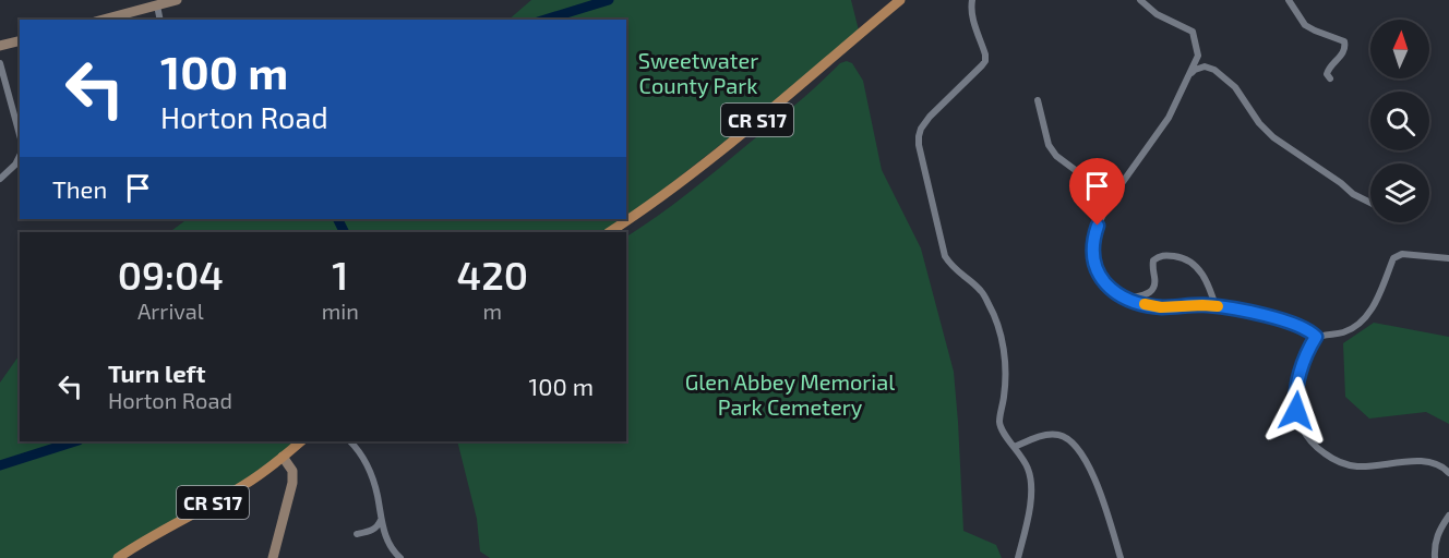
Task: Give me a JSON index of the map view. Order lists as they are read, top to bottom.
{
  "streets": {
    "main road": ["CR S17"]
  },
  "parks": ["Sweetwater County Park", "Glen Abbey Memorial Park Cemetery"],
  "north": "top",
  "page": {
    "turn": ["100 m", "Horton Road"],
    "then": "Then",
    "eta": [
      "09:04",
      "Arrival",
      "1",
      "min",
      "420",
      "m"
    ],
    "list": [
      {
        "name": "Turn left",
        "note": "Horton Road",
        "value": "100 m"
      }
    ]
  }
}
